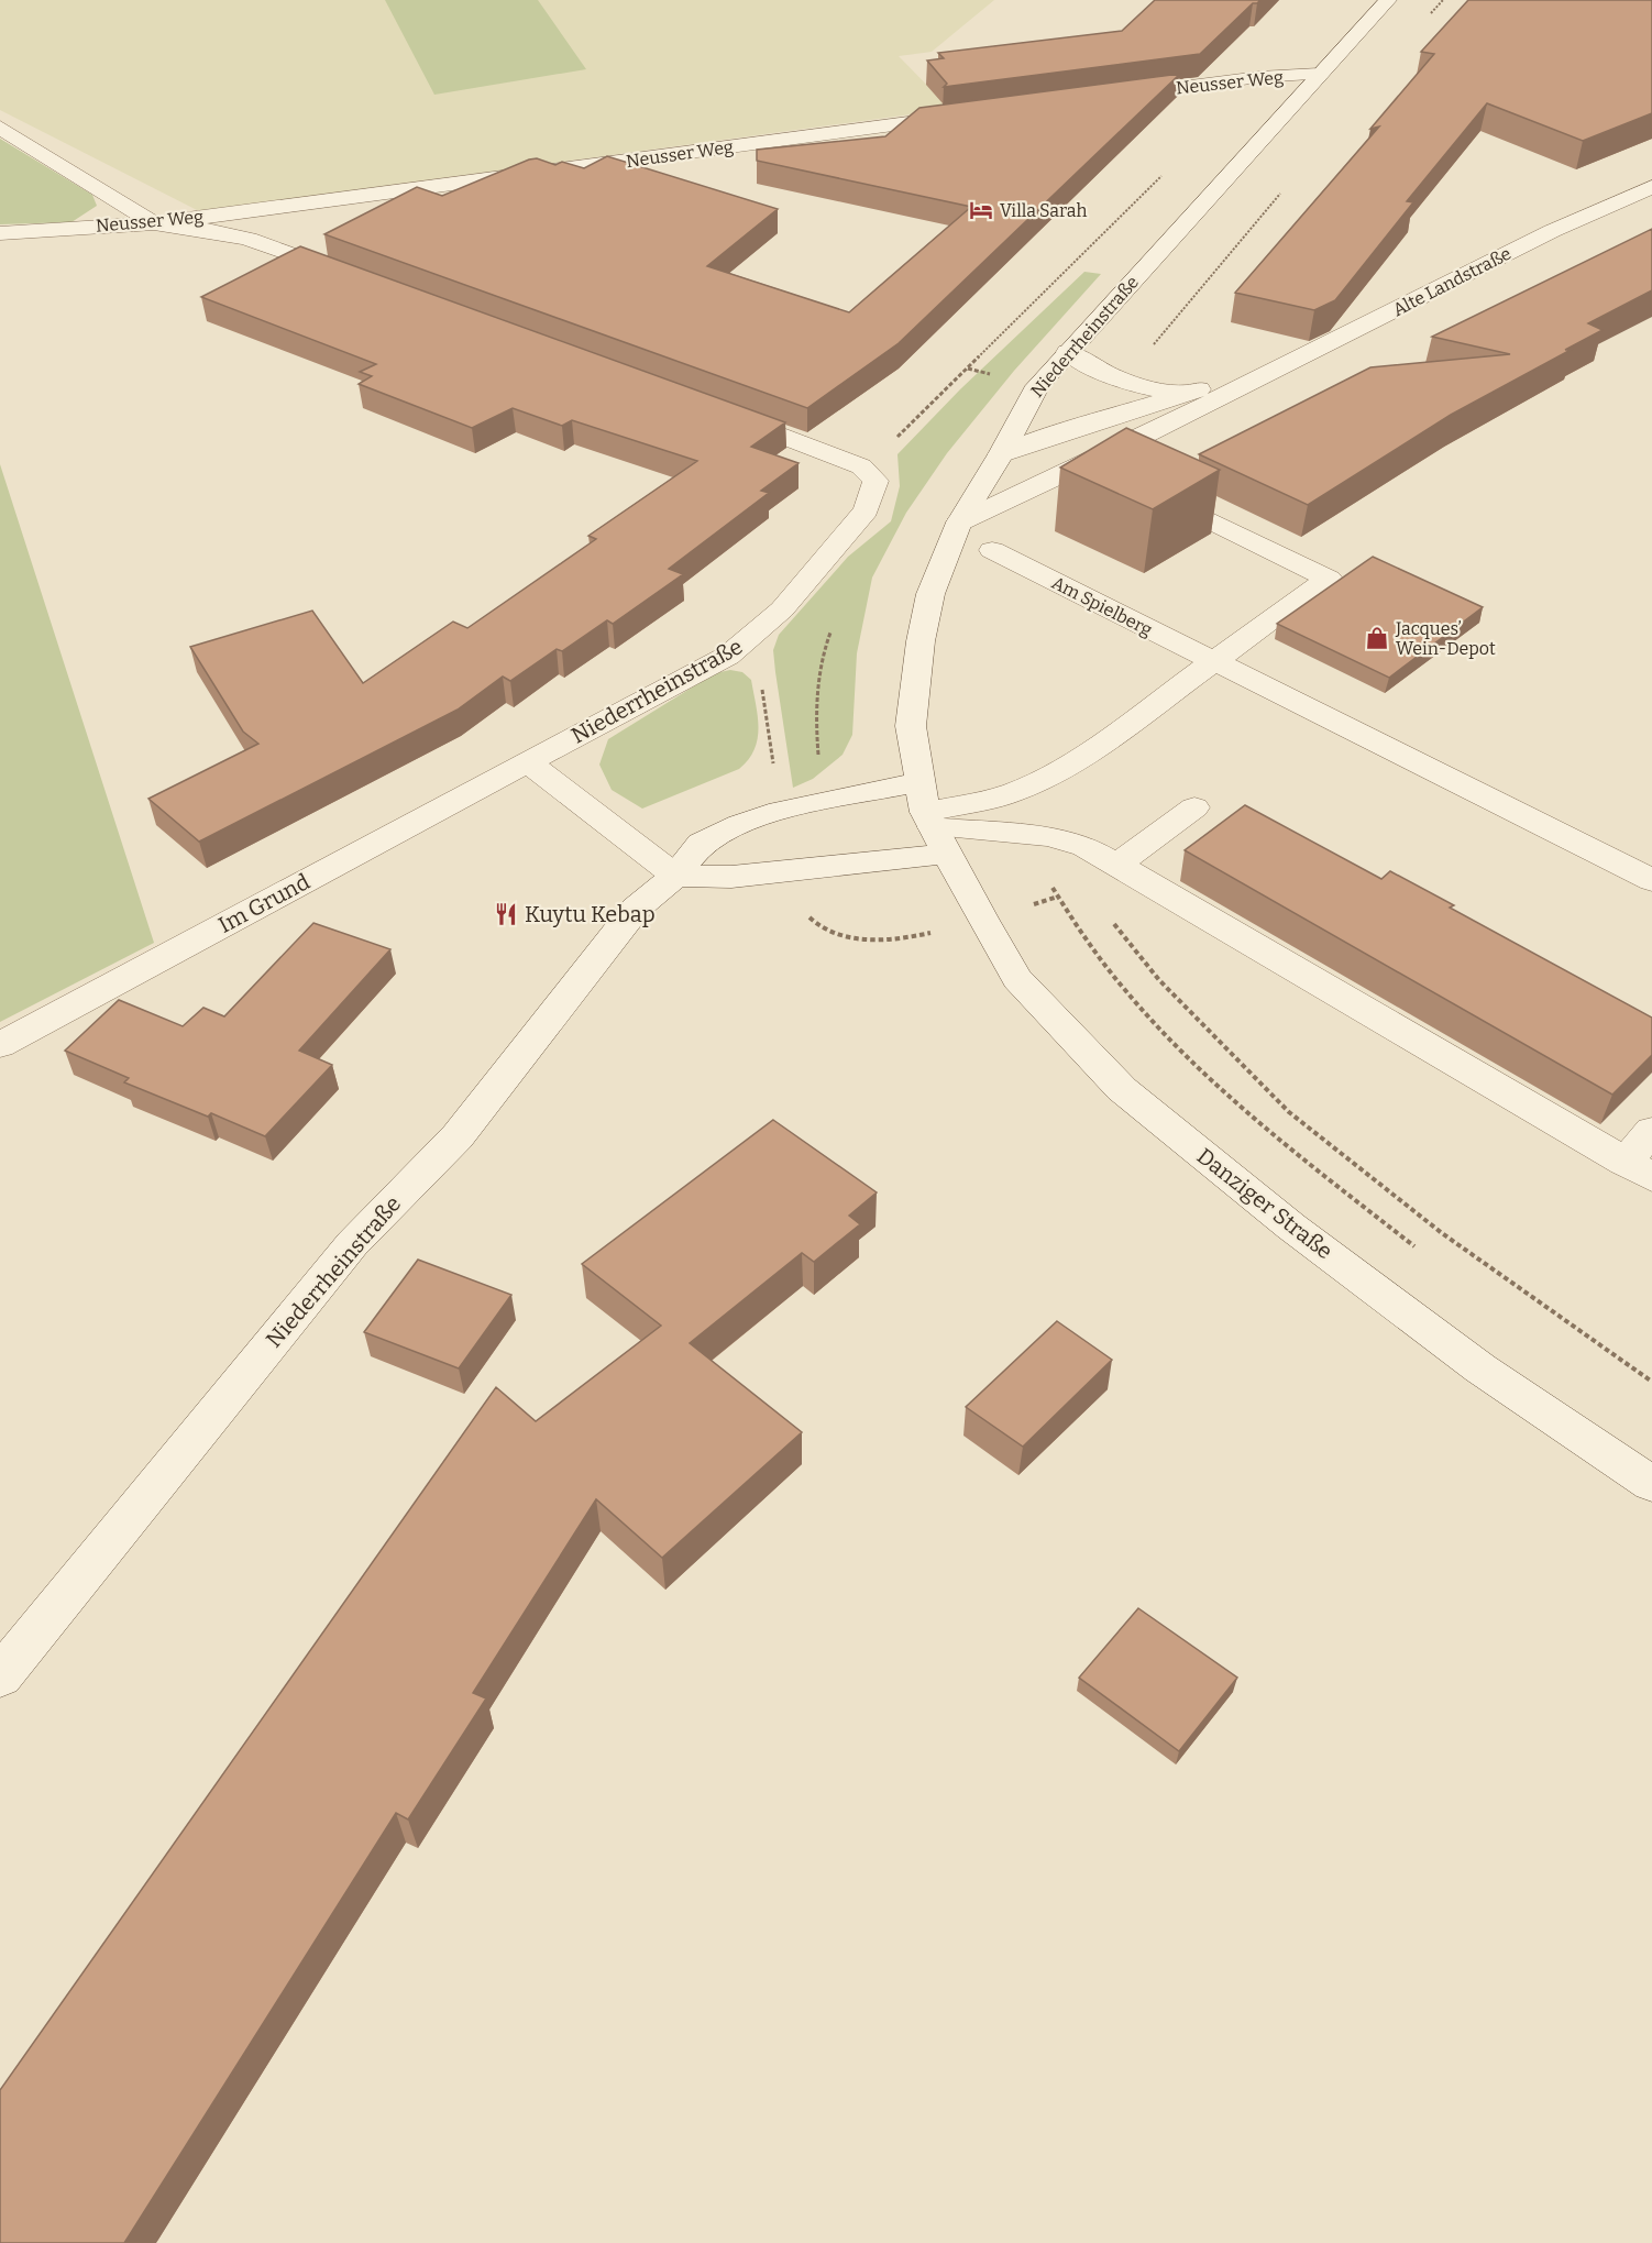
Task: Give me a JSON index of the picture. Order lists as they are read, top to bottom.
{
  "streets": {
    "street": [
      "Neusser Weg",
      "Alte Landstraße",
      "Niederrheinstraße",
      "Am Spielberg",
      "Im Grund",
      "Danziger Straße"
    ]
  },
  "crossings": [
    ["Neusser Weg", "Niederrheinstraße"],
    ["Alte Landstraße", "Niederrheinstraße"],
    ["Niederrheinstraße", "Im Grund"],
    ["Niederrheinstraße", "Danziger Straße"]
  ],
  "places": {
    "hotel": ["Villa Sarah"],
    "shop": ["Jacques’ Wein-Depot"],
    "restaurant": ["Kuytu Kebap"]
  }
}
